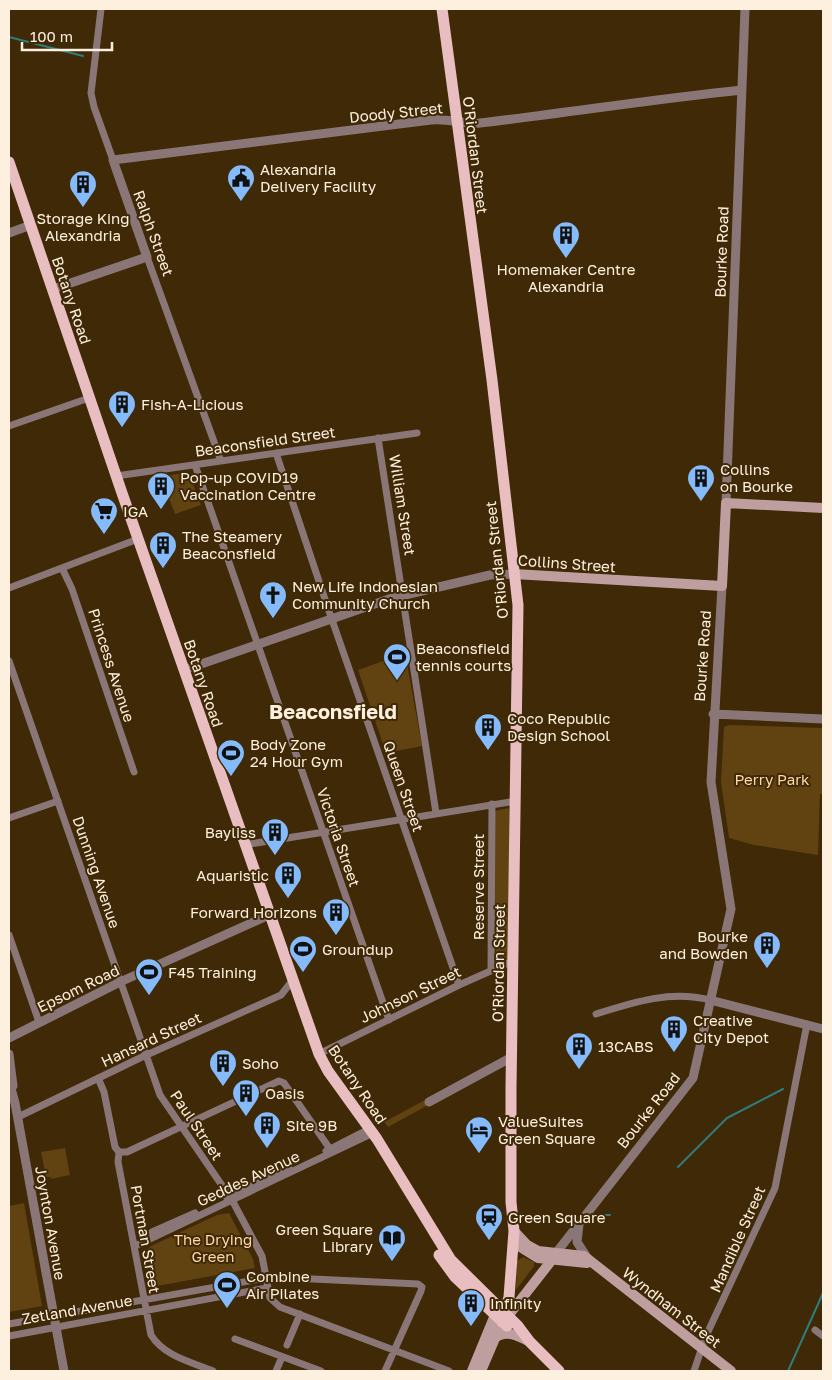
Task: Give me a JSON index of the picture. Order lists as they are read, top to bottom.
{
  "streets": {
    "main road": [
      "O'Riordan Street",
      "Bourke Road",
      "Botany Road",
      "Collins Street",
      "Wyndham Street"
    ],
    "street": [
      "Doody Street",
      "Ralph Street",
      "Beaconsfield Street",
      "William Street",
      "Princess Avenue",
      "Queen Street",
      "Victoria Street",
      "Dunning Avenue",
      "Reserve Street",
      "Epsom Road",
      "Johnson Street",
      "Hansard Street",
      "Paul Street",
      "Geddes Avenue",
      "Joynton Avenue",
      "Portman Street",
      "Mandible Street",
      "Zetland Avenue"
    ]
  },
  "crossings": [
    ["Doody Street", "O'Riordan Street"],
    ["Doody Street", "Ralph Street"],
    ["Doody Street", "Bourke Road"],
    ["O'Riordan Street", "Bourke Road"],
    ["O'Riordan Street", "Botany Road"],
    ["O'Riordan Street", "Collins Street"],
    ["O'Riordan Street", "Johnson Street"],
    ["O'Riordan Street", "Wyndham Street"],
    ["Ralph Street", "Beaconsfield Street"],
    ["Bourke Road", "Botany Road"],
    ["Bourke Road", "Collins Street"],
    ["Bourke Road", "Wyndham Street"],
    ["Botany Road", "Beaconsfield Street"],
    ["Botany Road", "Collins Street"],
    ["Botany Road", "Epsom Road"],
    ["Botany Road", "Johnson Street"],
    ["Botany Road", "Hansard Street"],
    ["Botany Road", "Geddes Avenue"],
    ["Beaconsfield Street", "William Street"],
    ["Beaconsfield Street", "Queen Street"],
    ["Beaconsfield Street", "Victoria Street"],
    ["William Street", "Collins Street"],
    ["Collins Street", "Queen Street"],
    ["Collins Street", "Victoria Street"],
    ["Queen Street", "Johnson Street"],
    ["Victoria Street", "Johnson Street"],
    ["Dunning Avenue", "Epsom Road"],
    ["Dunning Avenue", "Hansard Street"],
    ["Dunning Avenue", "Paul Street"],
    ["Reserve Street", "Johnson Street"],
    ["Hansard Street", "Joynton Avenue"],
    ["Hansard Street", "Portman Street"],
    ["Paul Street", "Geddes Avenue"],
    ["Paul Street", "Zetland Avenue"],
    ["Geddes Avenue", "Portman Street"],
    ["Joynton Avenue", "Zetland Avenue"],
    ["Portman Street", "Zetland Avenue"],
    ["Mandible Street", "Wyndham Street"]
  ],
  "districts": ["Beaconsfield"],
  "parks": ["Perry Park", "The Drying Green"],
  "places": {
    "public building": ["Alexandria Delivery Facility"],
    "building": [
      "Storage King Alexandria",
      "Homemaker Centre Alexandria",
      "Fish-A-Licious",
      "Collins on Bourke",
      "Pop-up COVID19 Vaccination Centre",
      "The Steamery Beaconsfield",
      "Coco Republic Design School",
      "Bayliss",
      "Aquaristic",
      "Forward Horizons",
      "Bourke and Bowden",
      "Creative City Depot",
      "13CABS",
      "Soho",
      "Oasis",
      "Site 9B",
      "Infinity"
    ],
    "supermarket": ["IGA"],
    "church": ["New Life Indonesian Community Church"],
    "sports": [
      "Beaconsfield tennis courts",
      "Body Zone 24 Hour Gym",
      "Groundup",
      "F45 Training",
      "Combine Air Pilates"
    ],
    "hotel": ["ValueSuites Green Square"],
    "station": ["Green Square"],
    "library": ["Green Square Library"]
  },
  "scale_bar": "100 m"
}
